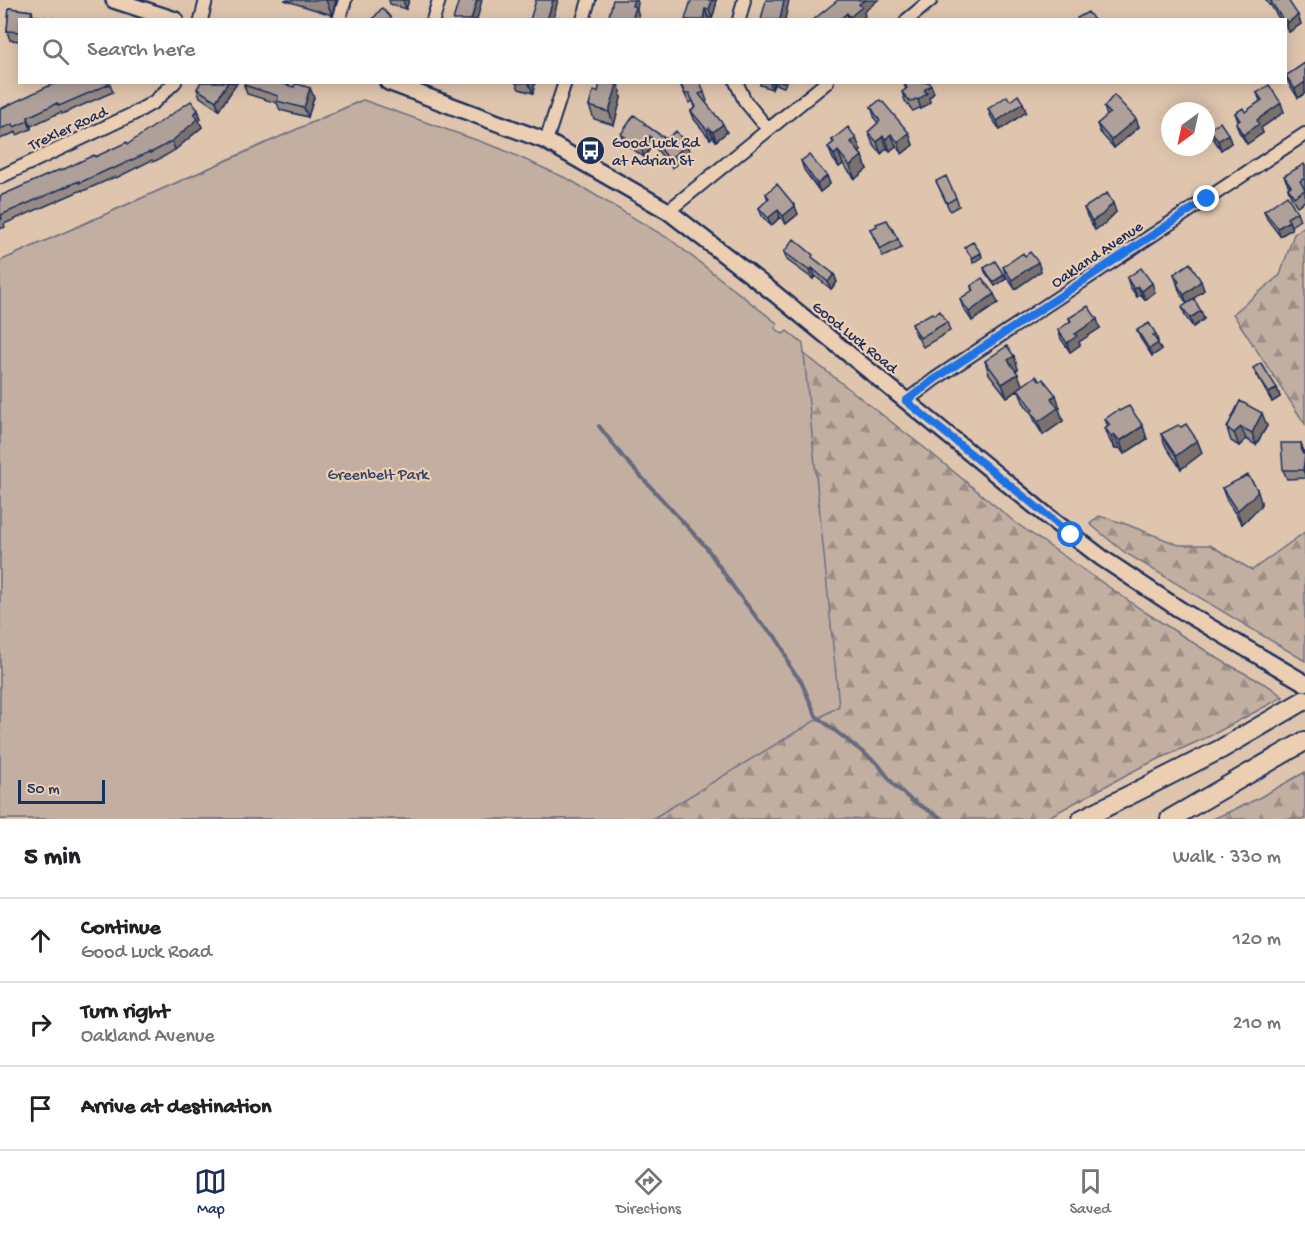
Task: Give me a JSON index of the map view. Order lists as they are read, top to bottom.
{
  "streets": {
    "main road": ["Good Luck Road"],
    "street": ["Trexler Road", "Oakland Avenue"]
  },
  "crossings": [
    ["Oakland Avenue", "Good Luck Road"]
  ],
  "parks": ["Greenbelt Park"],
  "places": {
    "bus stop": ["Good Luck Rd at Adrian St"]
  },
  "scale_bar": "50 m",
  "north": "bottom left",
  "page": {
    "search": "Search here",
    "scale": "50 m",
    "heading": ["5 min", "Walk · 330 m"],
    "list": [
      ["Continue", "Good Luck Road", "120 m"],
      ["Turn right", "Oakland Avenue", "210 m"],
      "Arrive at destination"
    ],
    "nav": ["Map", "Directions", "Saved"]
  }
}
